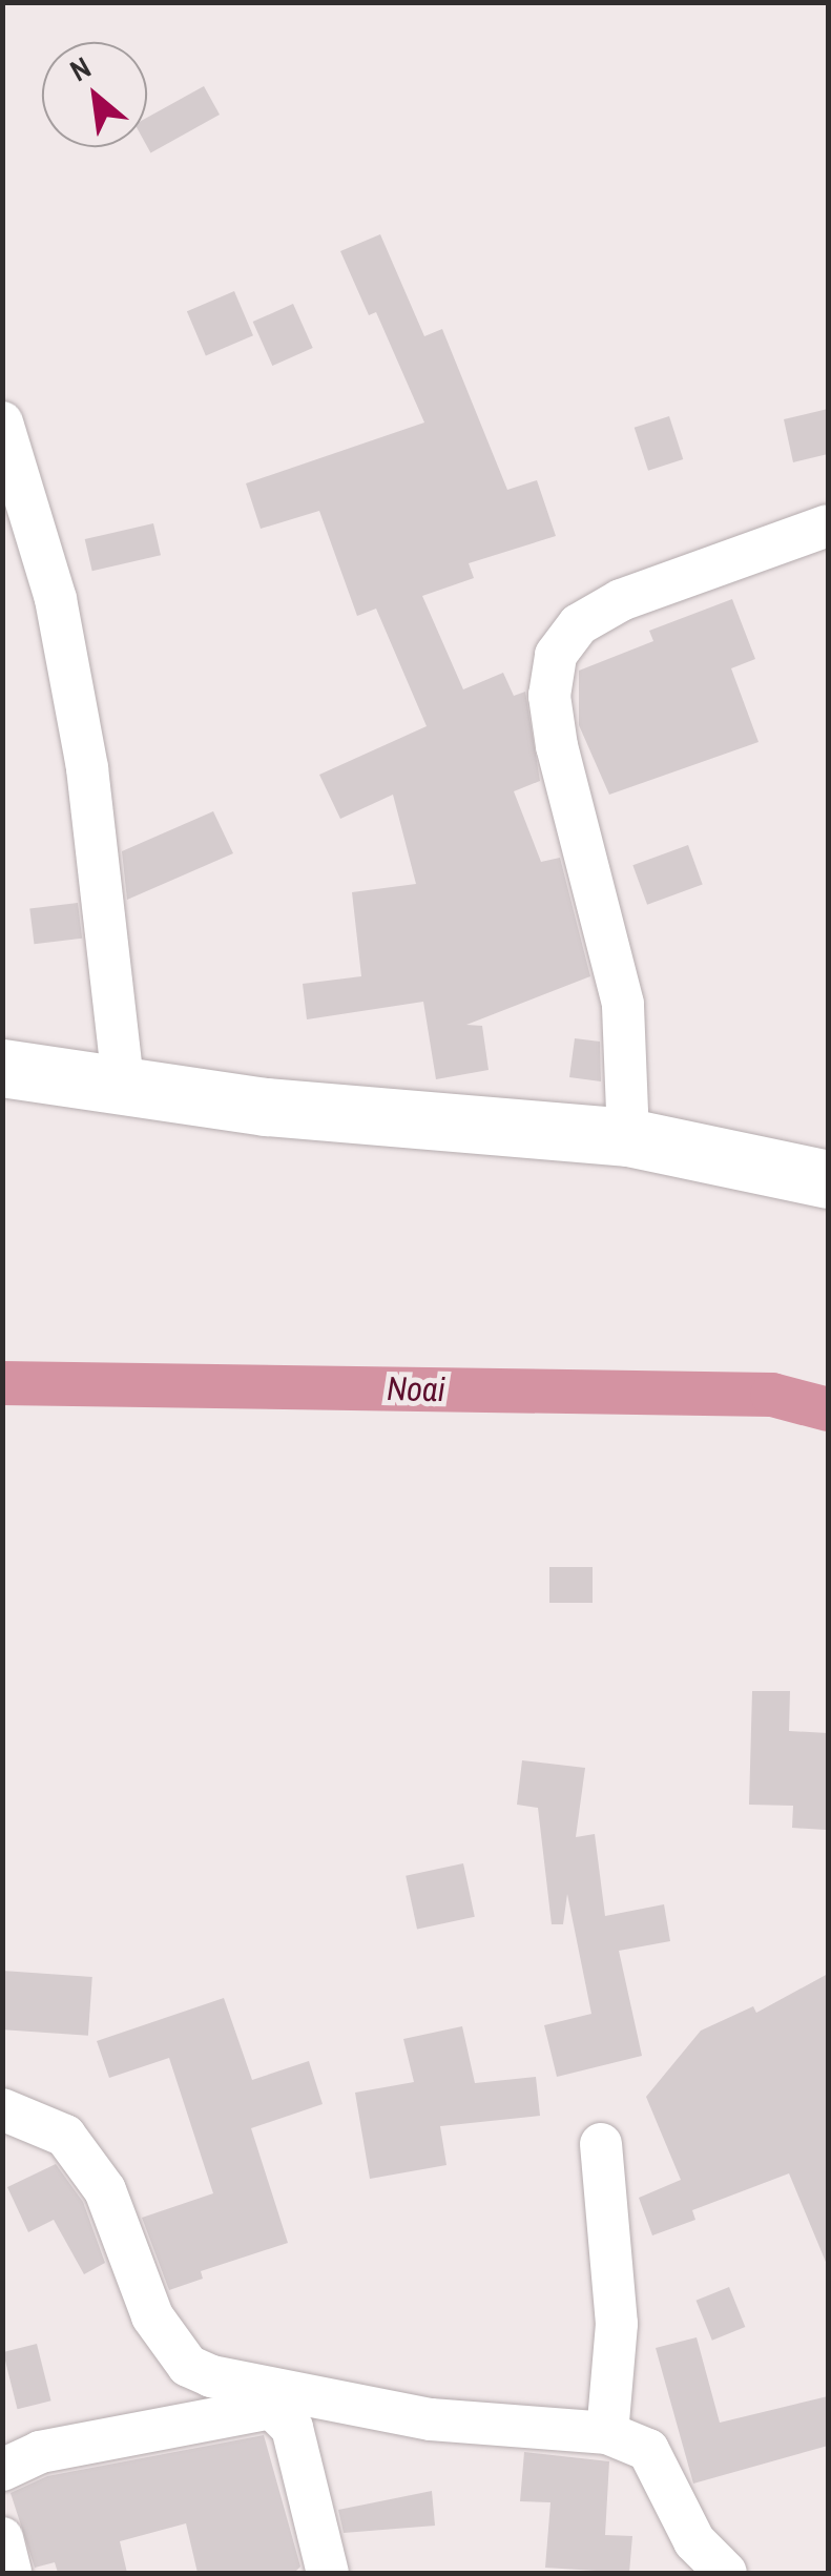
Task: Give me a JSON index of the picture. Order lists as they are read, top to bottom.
{
  "water": ["Noai"],
  "north": "top left"
}
